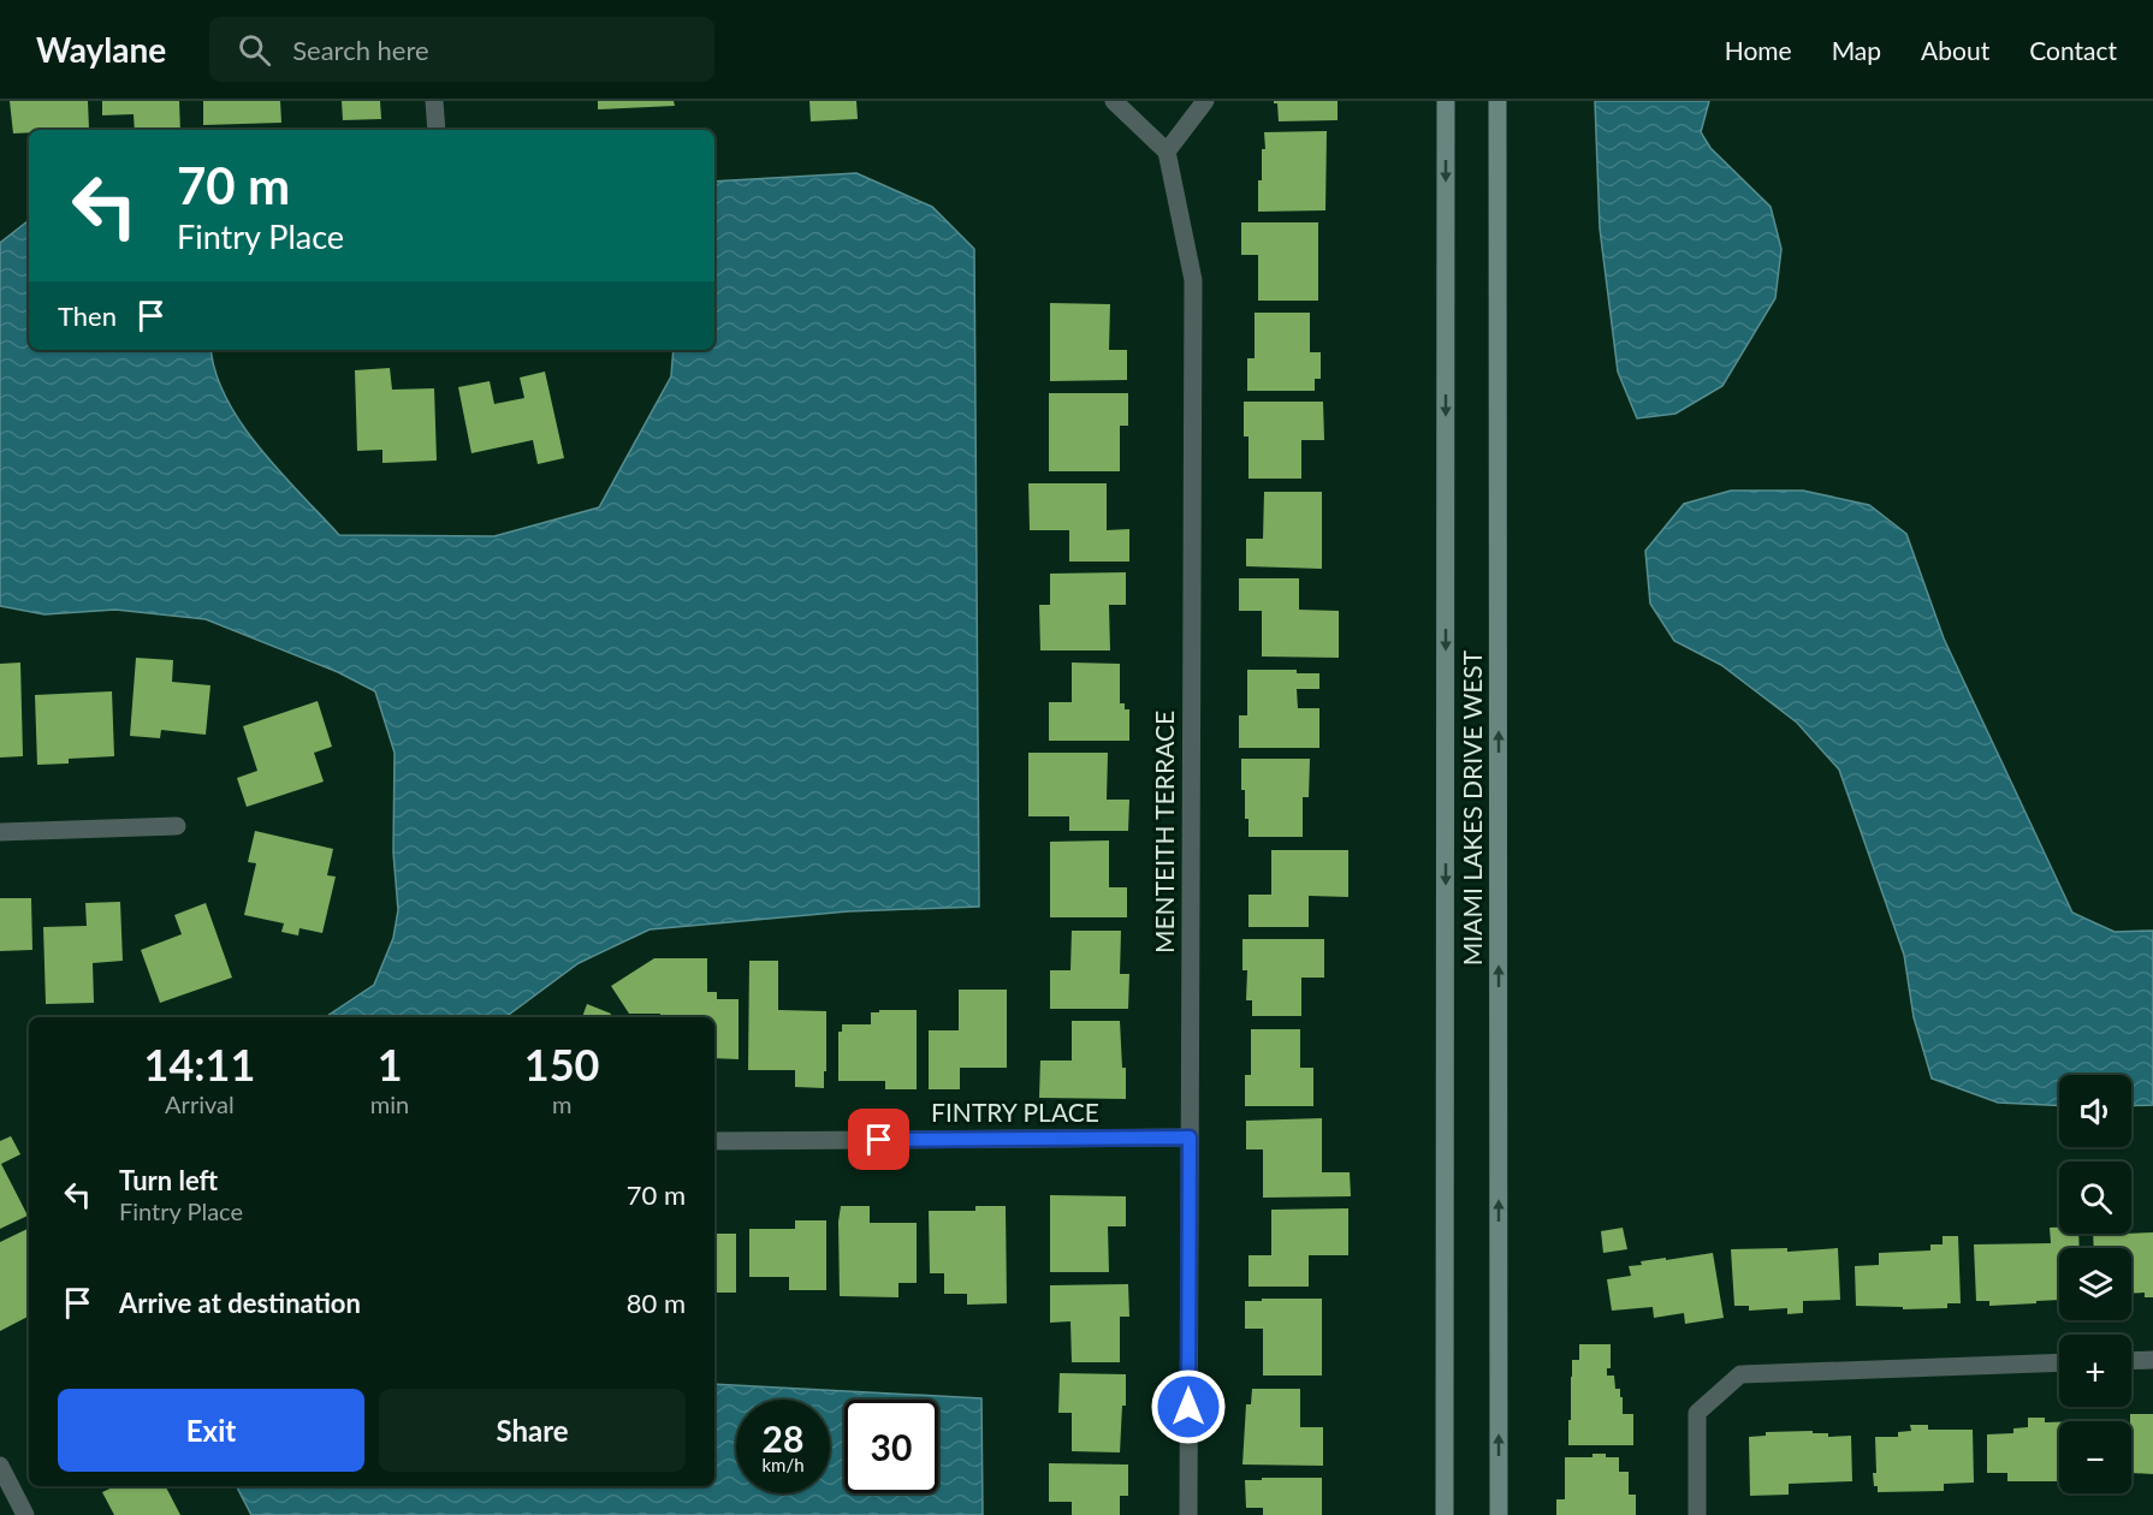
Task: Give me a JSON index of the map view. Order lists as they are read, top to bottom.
{
  "streets": {
    "main road": ["MIAMI LAKES DRIVE WEST"],
    "street": ["MENTEITH TERRACE", "FINTRY PLACE"]
  },
  "crossings": [
    ["MENTEITH TERRACE", "FINTRY PLACE"]
  ],
  "page": {
    "header": "Waylane",
    "search": "Search here",
    "nav": [
      "Home",
      "Map",
      "About",
      "Contact"
    ],
    "turn": ["70 m", "Fintry Place"],
    "then": "Then",
    "eta": [
      "14:11",
      "Arrival",
      "1",
      "min",
      "150",
      "m"
    ],
    "map_buttons": ["+", "−"],
    "list": [
      {
        "name": "Turn left",
        "note": "Fintry Place",
        "value": "70 m"
      },
      {
        "name": "Arrive at destination",
        "value": "80 m"
      }
    ],
    "buttons": ["Exit", "Share"],
    "speed": "28 km/h",
    "limit": "30"
  }
}
